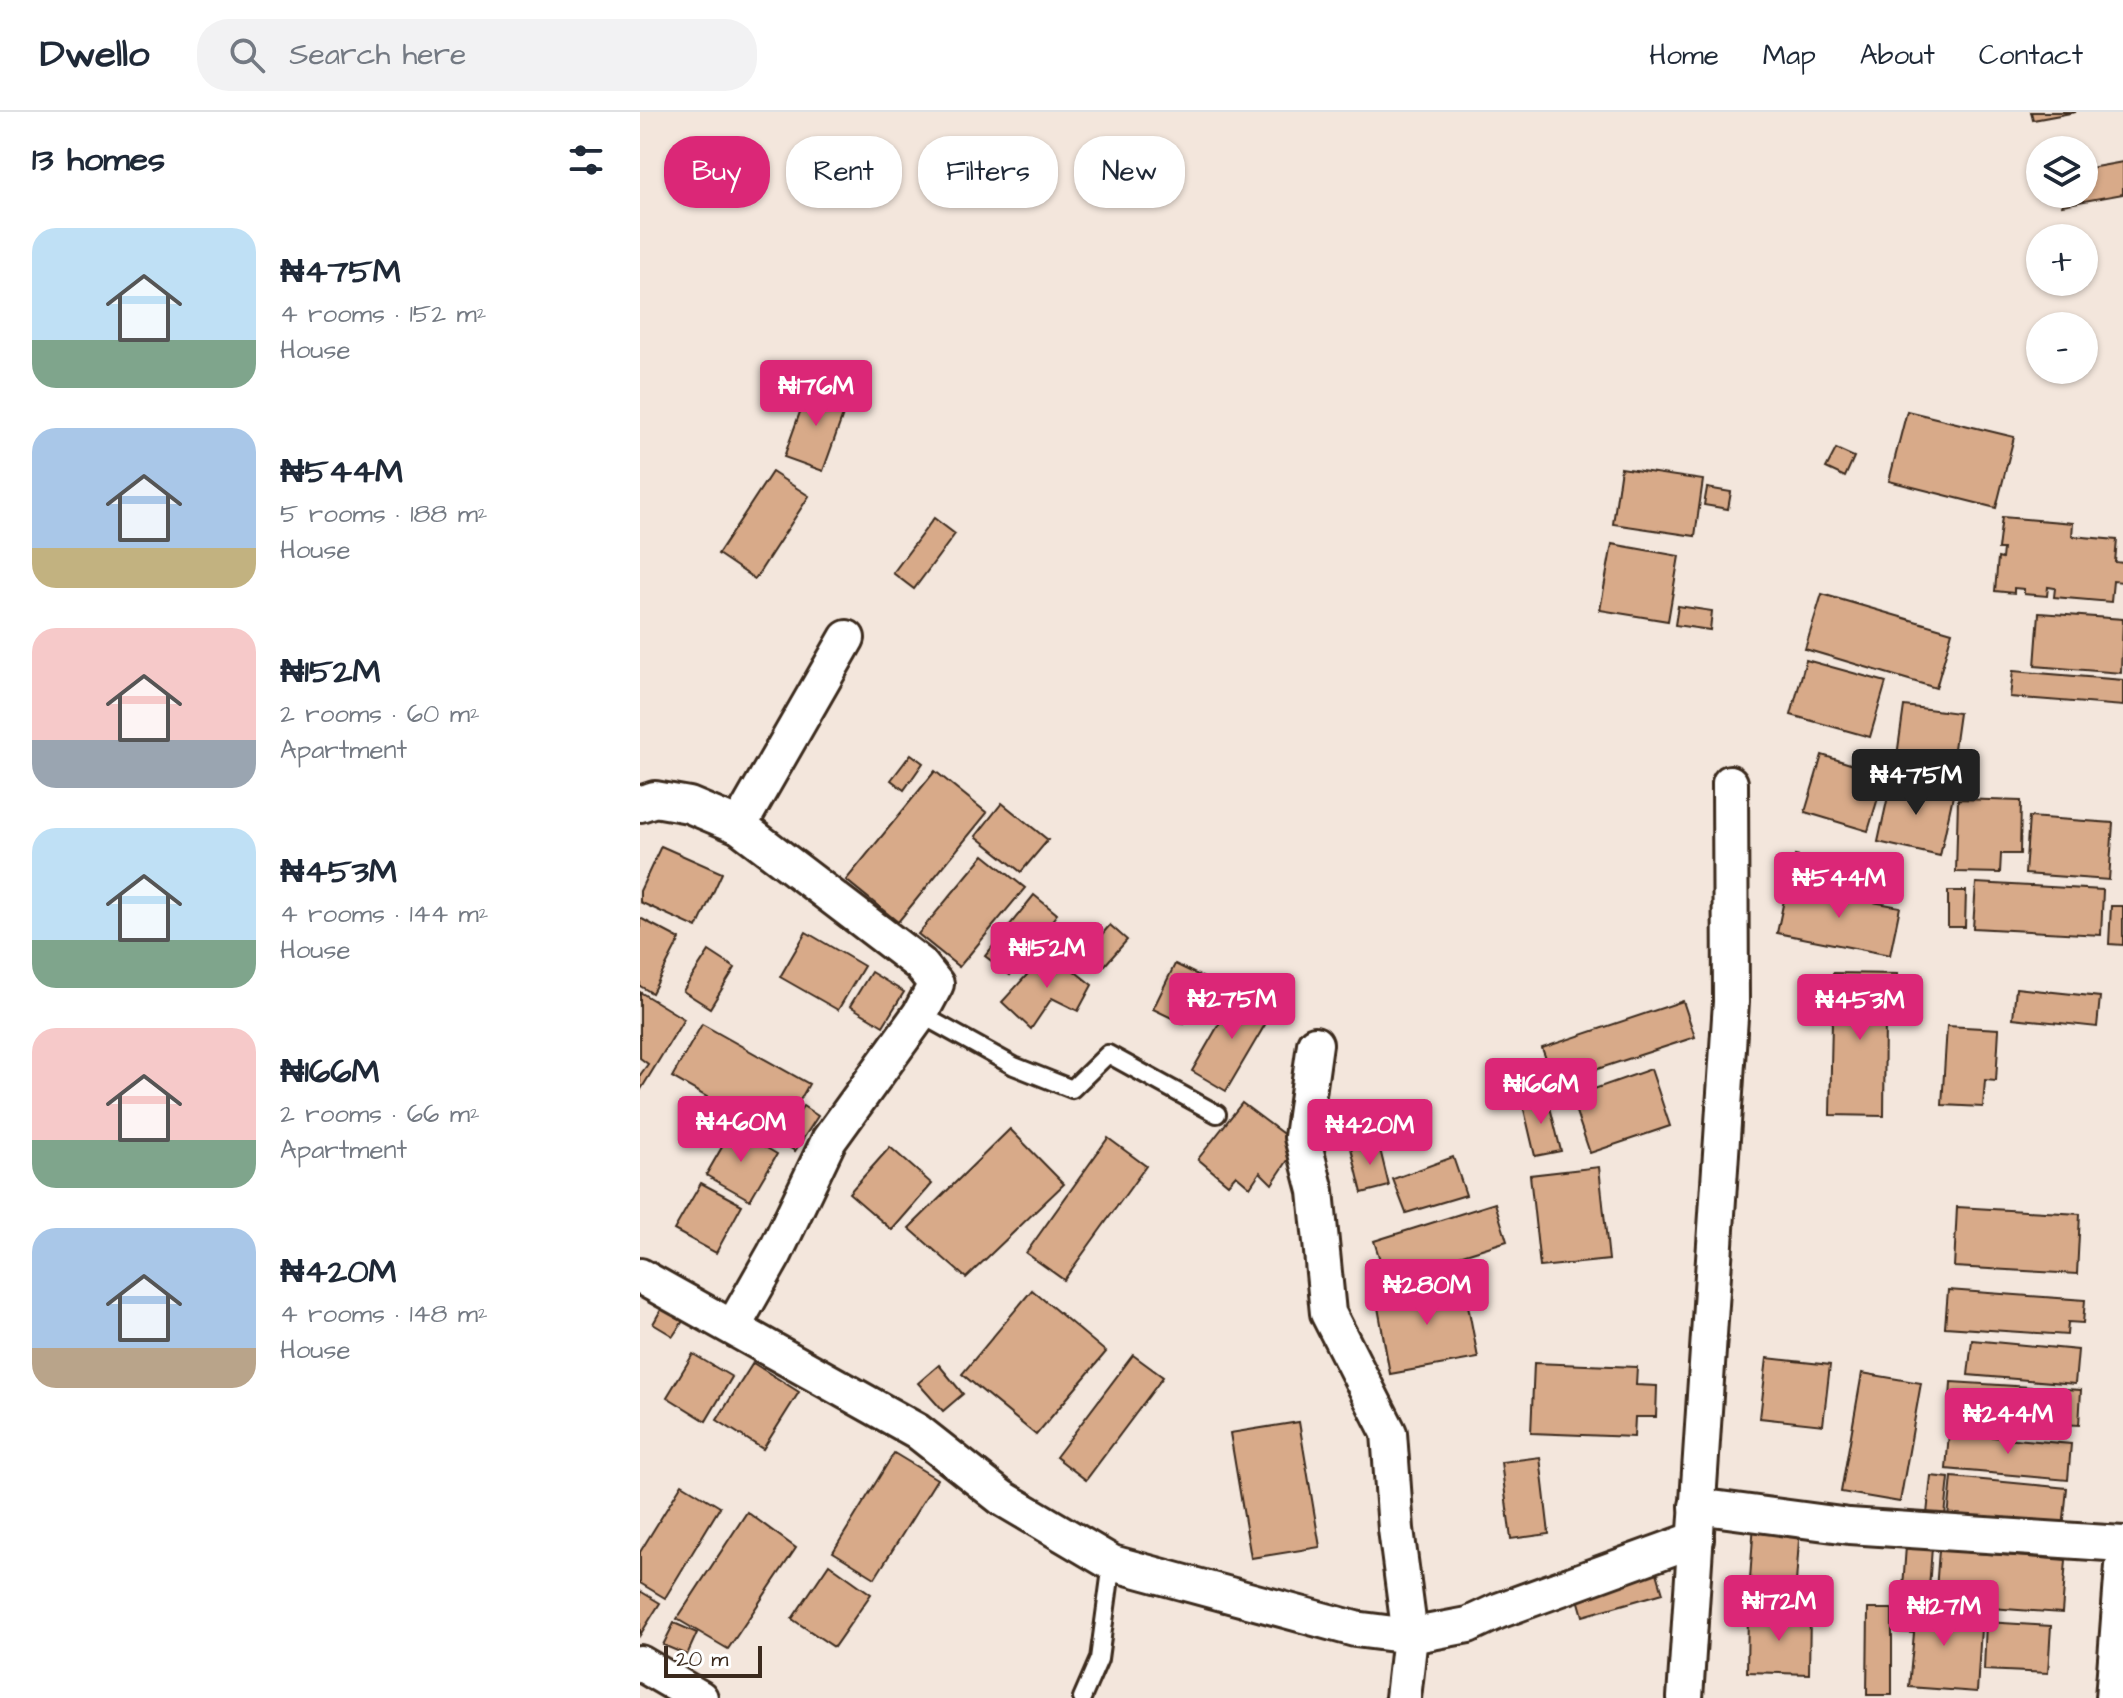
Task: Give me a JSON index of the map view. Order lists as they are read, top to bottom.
{
  "scale_bar": "20 m",
  "page": {
    "header": "Dwello",
    "search": "Search here",
    "nav": [
      "Home",
      "Map",
      "About",
      "Contact"
    ],
    "heading": "13 homes",
    "map_buttons": ["+", "−"],
    "chip": [
      "Buy",
      "Rent",
      "Filters",
      "New"
    ],
    "list": [
      {
        "name": "₦475M",
        "note": "4 rooms · 152 m² · House"
      },
      {
        "name": "₦544M",
        "note": "5 rooms · 188 m² · House"
      },
      {
        "name": "₦152M",
        "note": "2 rooms · 60 m² · Apartment"
      },
      {
        "name": "₦453M",
        "note": "4 rooms · 144 m² · House"
      },
      {
        "name": "₦166M",
        "note": "2 rooms · 66 m² · Apartment"
      },
      {
        "name": "₦420M",
        "note": "4 rooms · 148 m² · House"
      }
    ],
    "price": [
      "₦176M",
      "₦475M",
      "₦544M",
      "₦152M",
      "₦275M",
      "₦453M",
      "₦166M",
      "₦460M",
      "₦420M",
      "₦280M",
      "₦244M",
      "₦172M",
      "₦127M"
    ],
    "scale": "20 m"
  }
}
